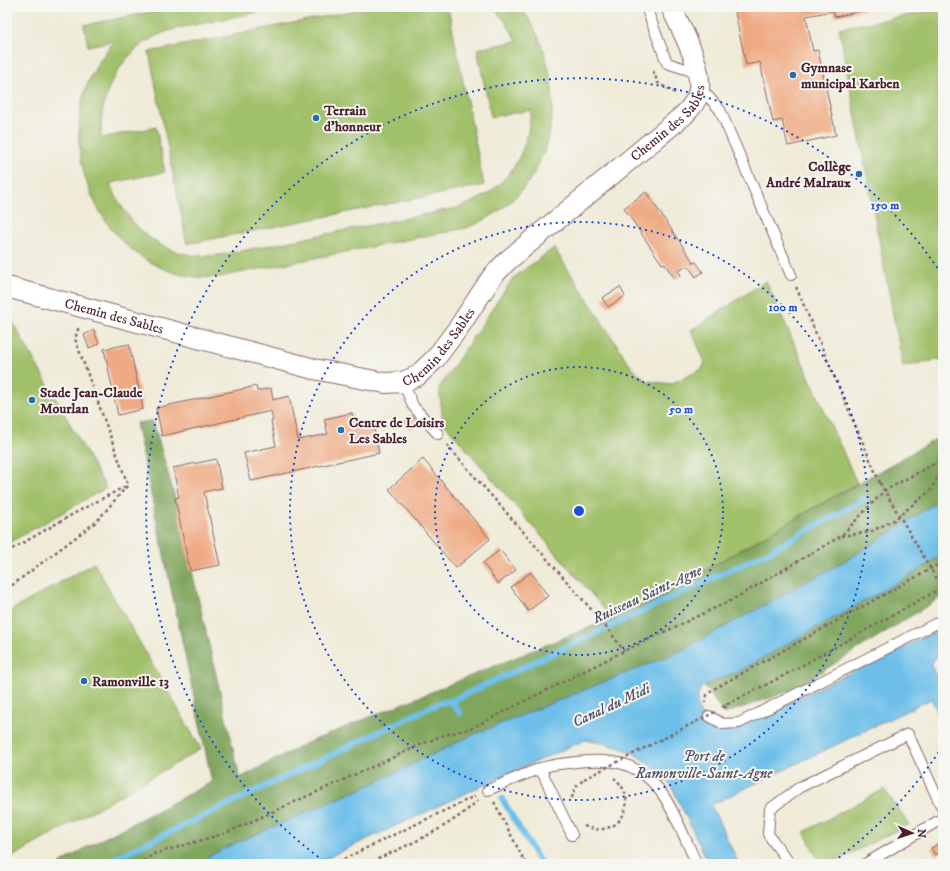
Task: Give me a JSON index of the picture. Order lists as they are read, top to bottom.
{
  "streets": {
    "street": ["Chemin des Sables"]
  },
  "water": ["Ruisseau Saint-Agne", "Canal du Midi", "Port de Ramonville-Saint-Agne"],
  "places": [
    "Gymnase municipal Karben",
    "Terrain d'honneur",
    "Collège André Malraux",
    "Stade Jean-Claude Mourlan",
    "Centre de Loisirs Les Sables",
    "Ramonville 13"
  ],
  "north": "right",
  "rings": ["150 m", "100 m", "50 m"]
}
